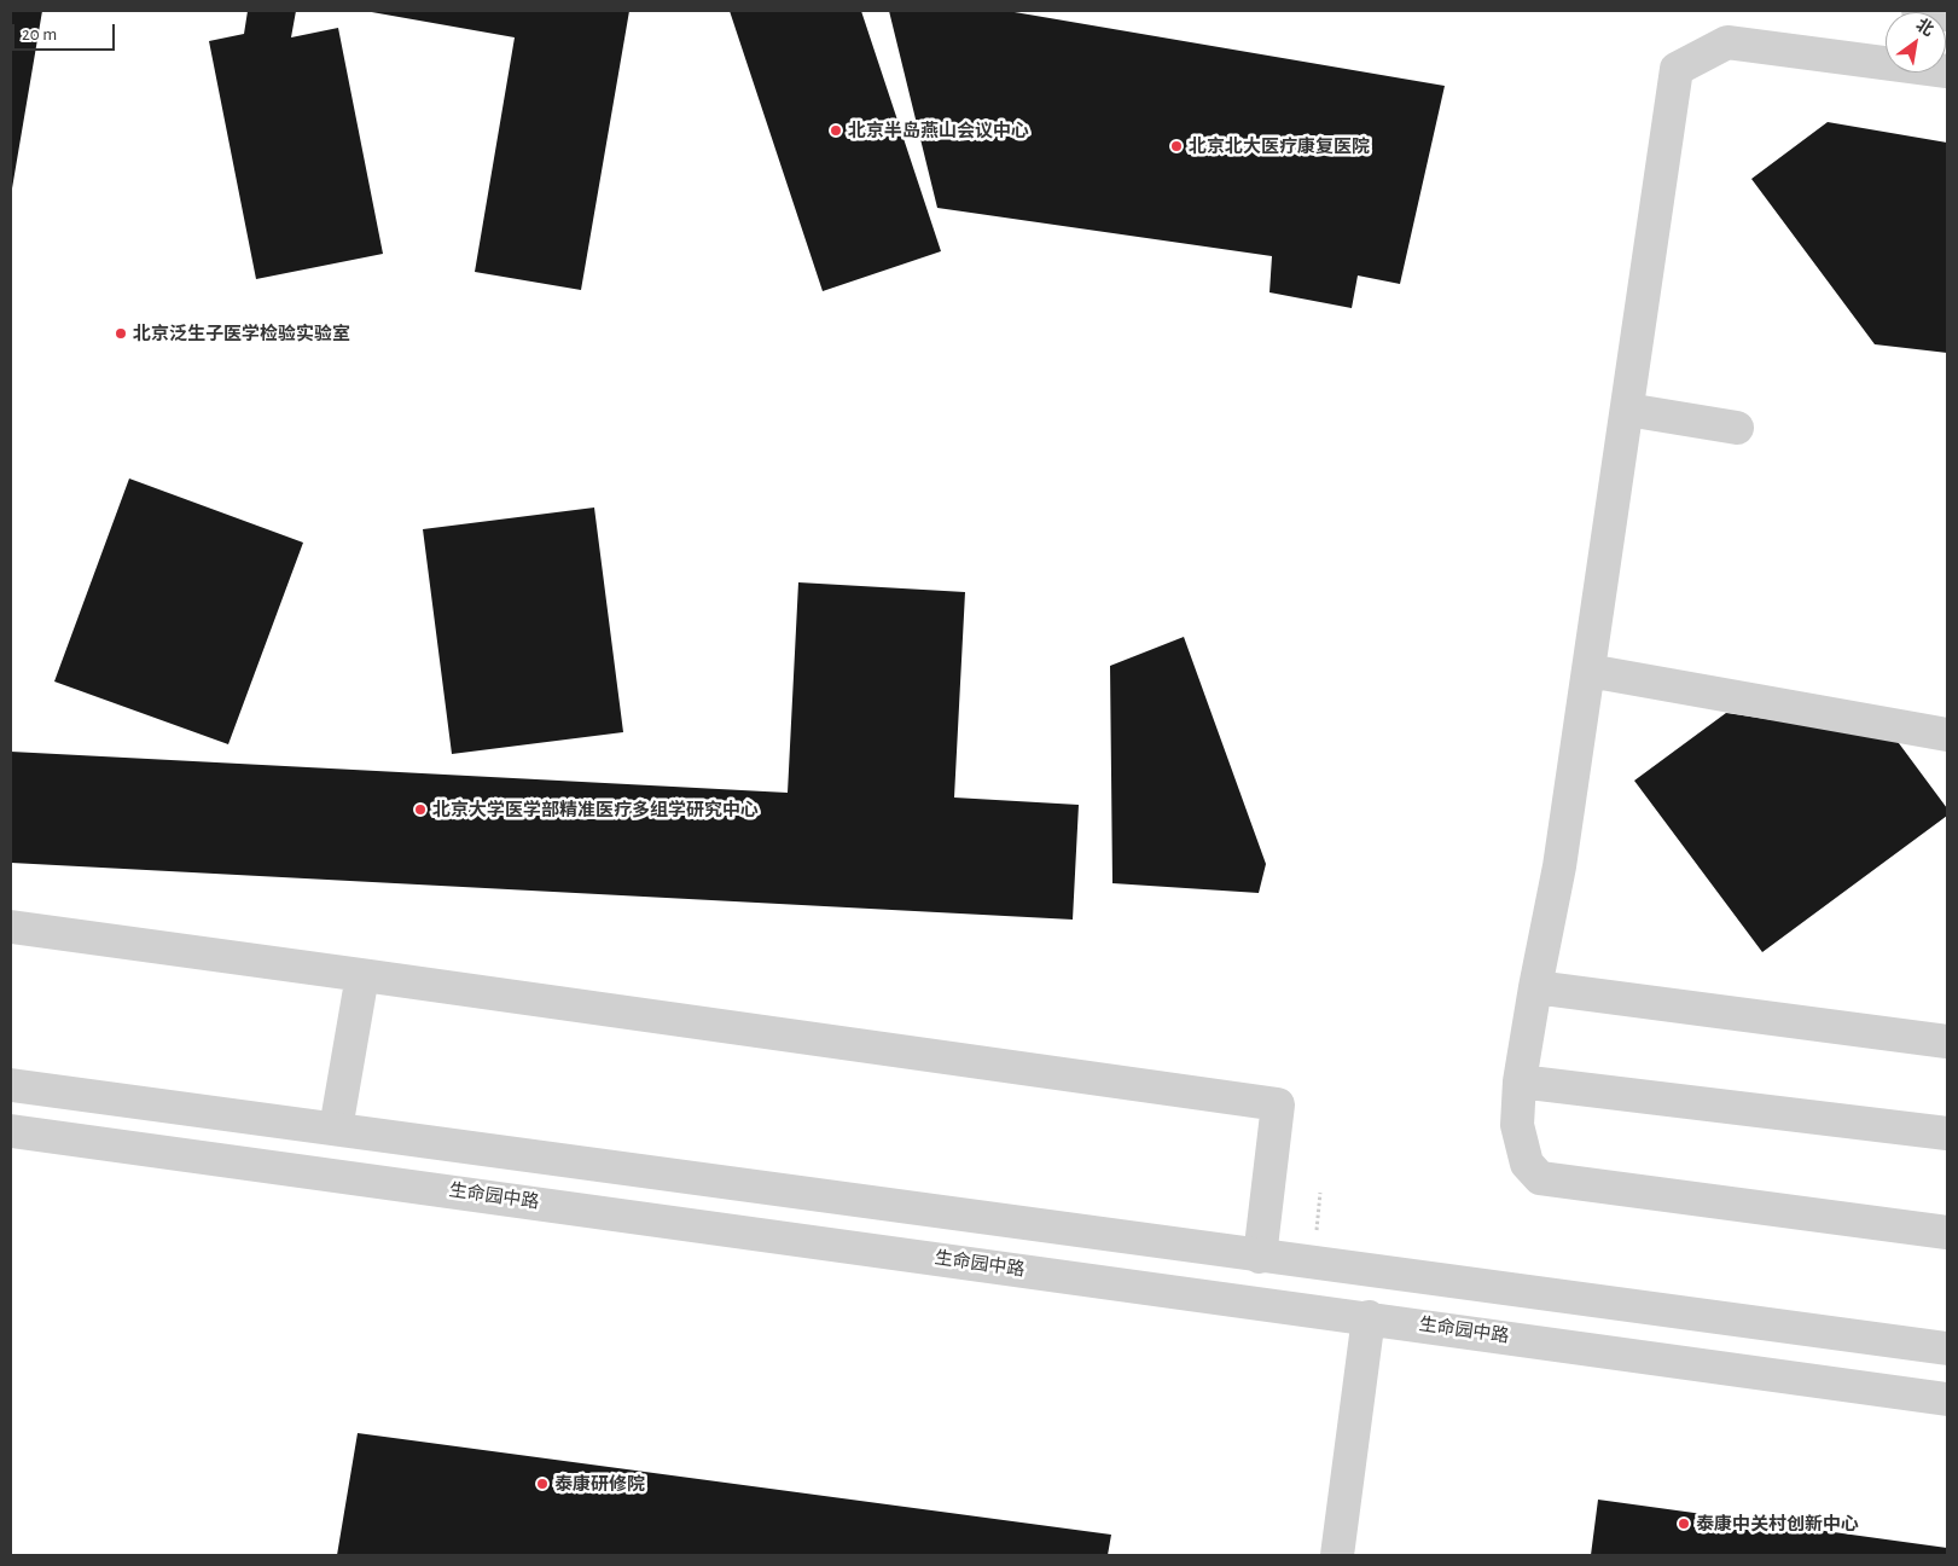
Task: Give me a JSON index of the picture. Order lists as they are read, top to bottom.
{
  "streets": {
    "street": ["生命园中路"]
  },
  "places": [
    "北京半岛燕山会议中心",
    "北京北大医疗康复医院",
    "北京泛生子医学检验实验室",
    "北京大学医学部精准医疗多组学研究中心",
    "泰康研修院",
    "泰康中关村创新中心"
  ],
  "scale_bar": "20 m",
  "north": "top right"
}
